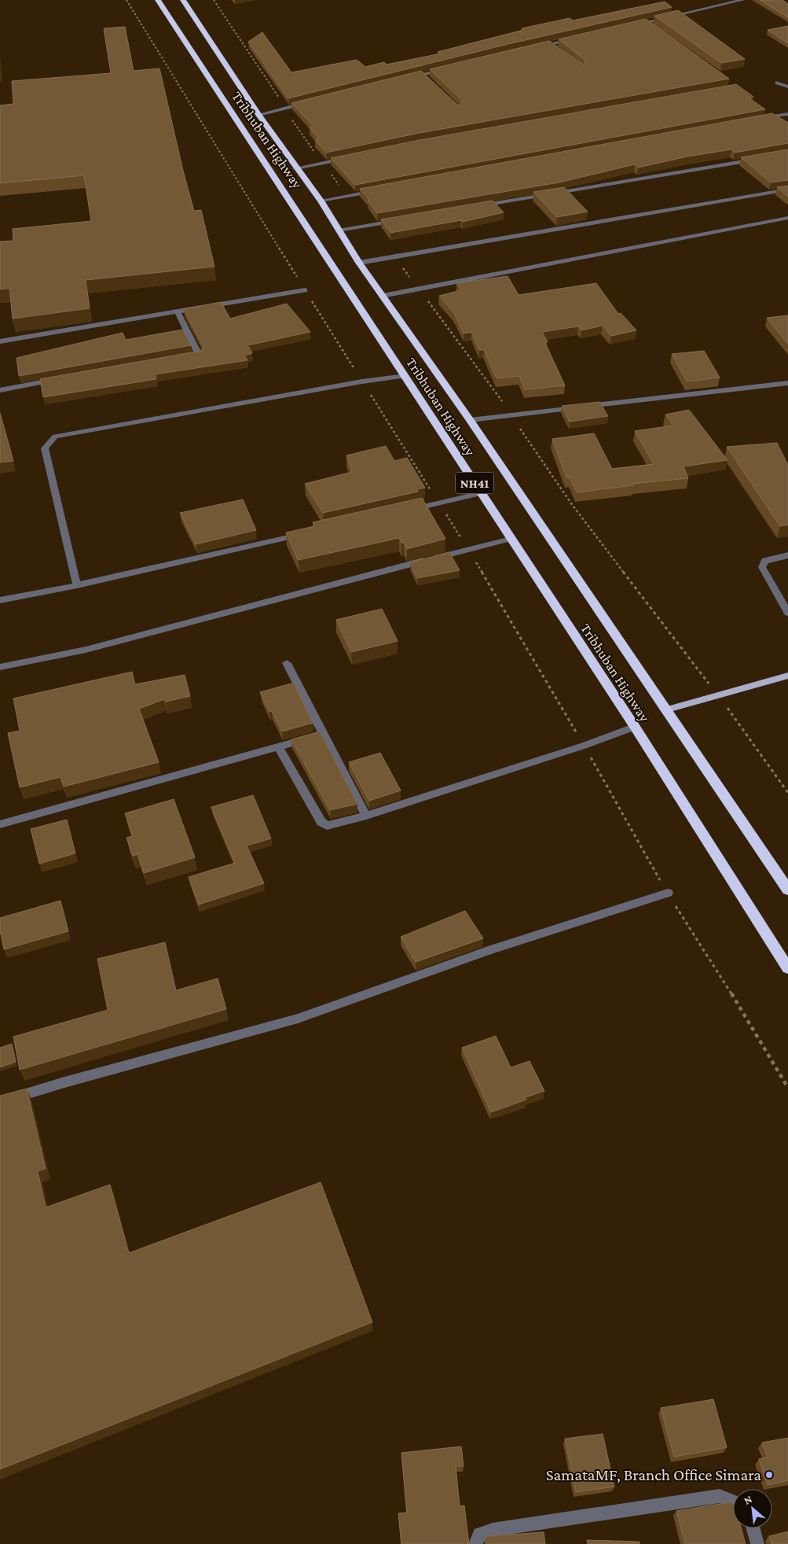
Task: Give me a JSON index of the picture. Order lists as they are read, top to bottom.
{
  "streets": {
    "highway": ["Tribhuban Highway", "NH41"]
  },
  "places": ["SamataMF, Branch Office Simara"],
  "north": "top left"
}
